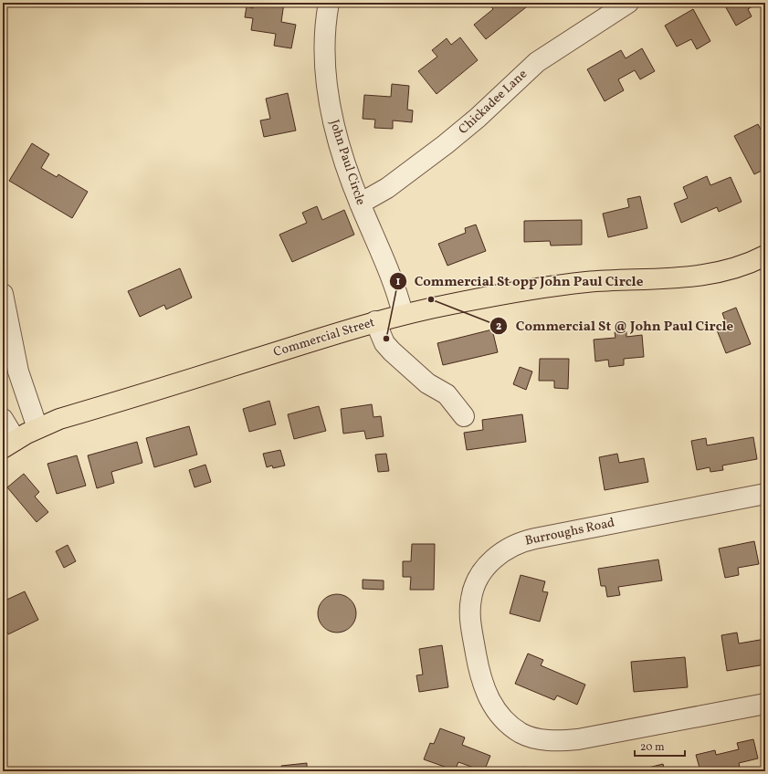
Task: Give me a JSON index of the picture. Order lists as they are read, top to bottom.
{
  "streets": {
    "main road": ["Commercial Street"],
    "street": ["Chickadee Lane", "John Paul Circle", "Burroughs Road"]
  },
  "crossings": [
    ["Chickadee Lane", "John Paul Circle"],
    ["John Paul Circle", "Commercial Street"]
  ],
  "places": ["Commercial St @ John Paul Circle", "Commercial St opp John Paul Circle"],
  "scale_bar": "20 m"
}
